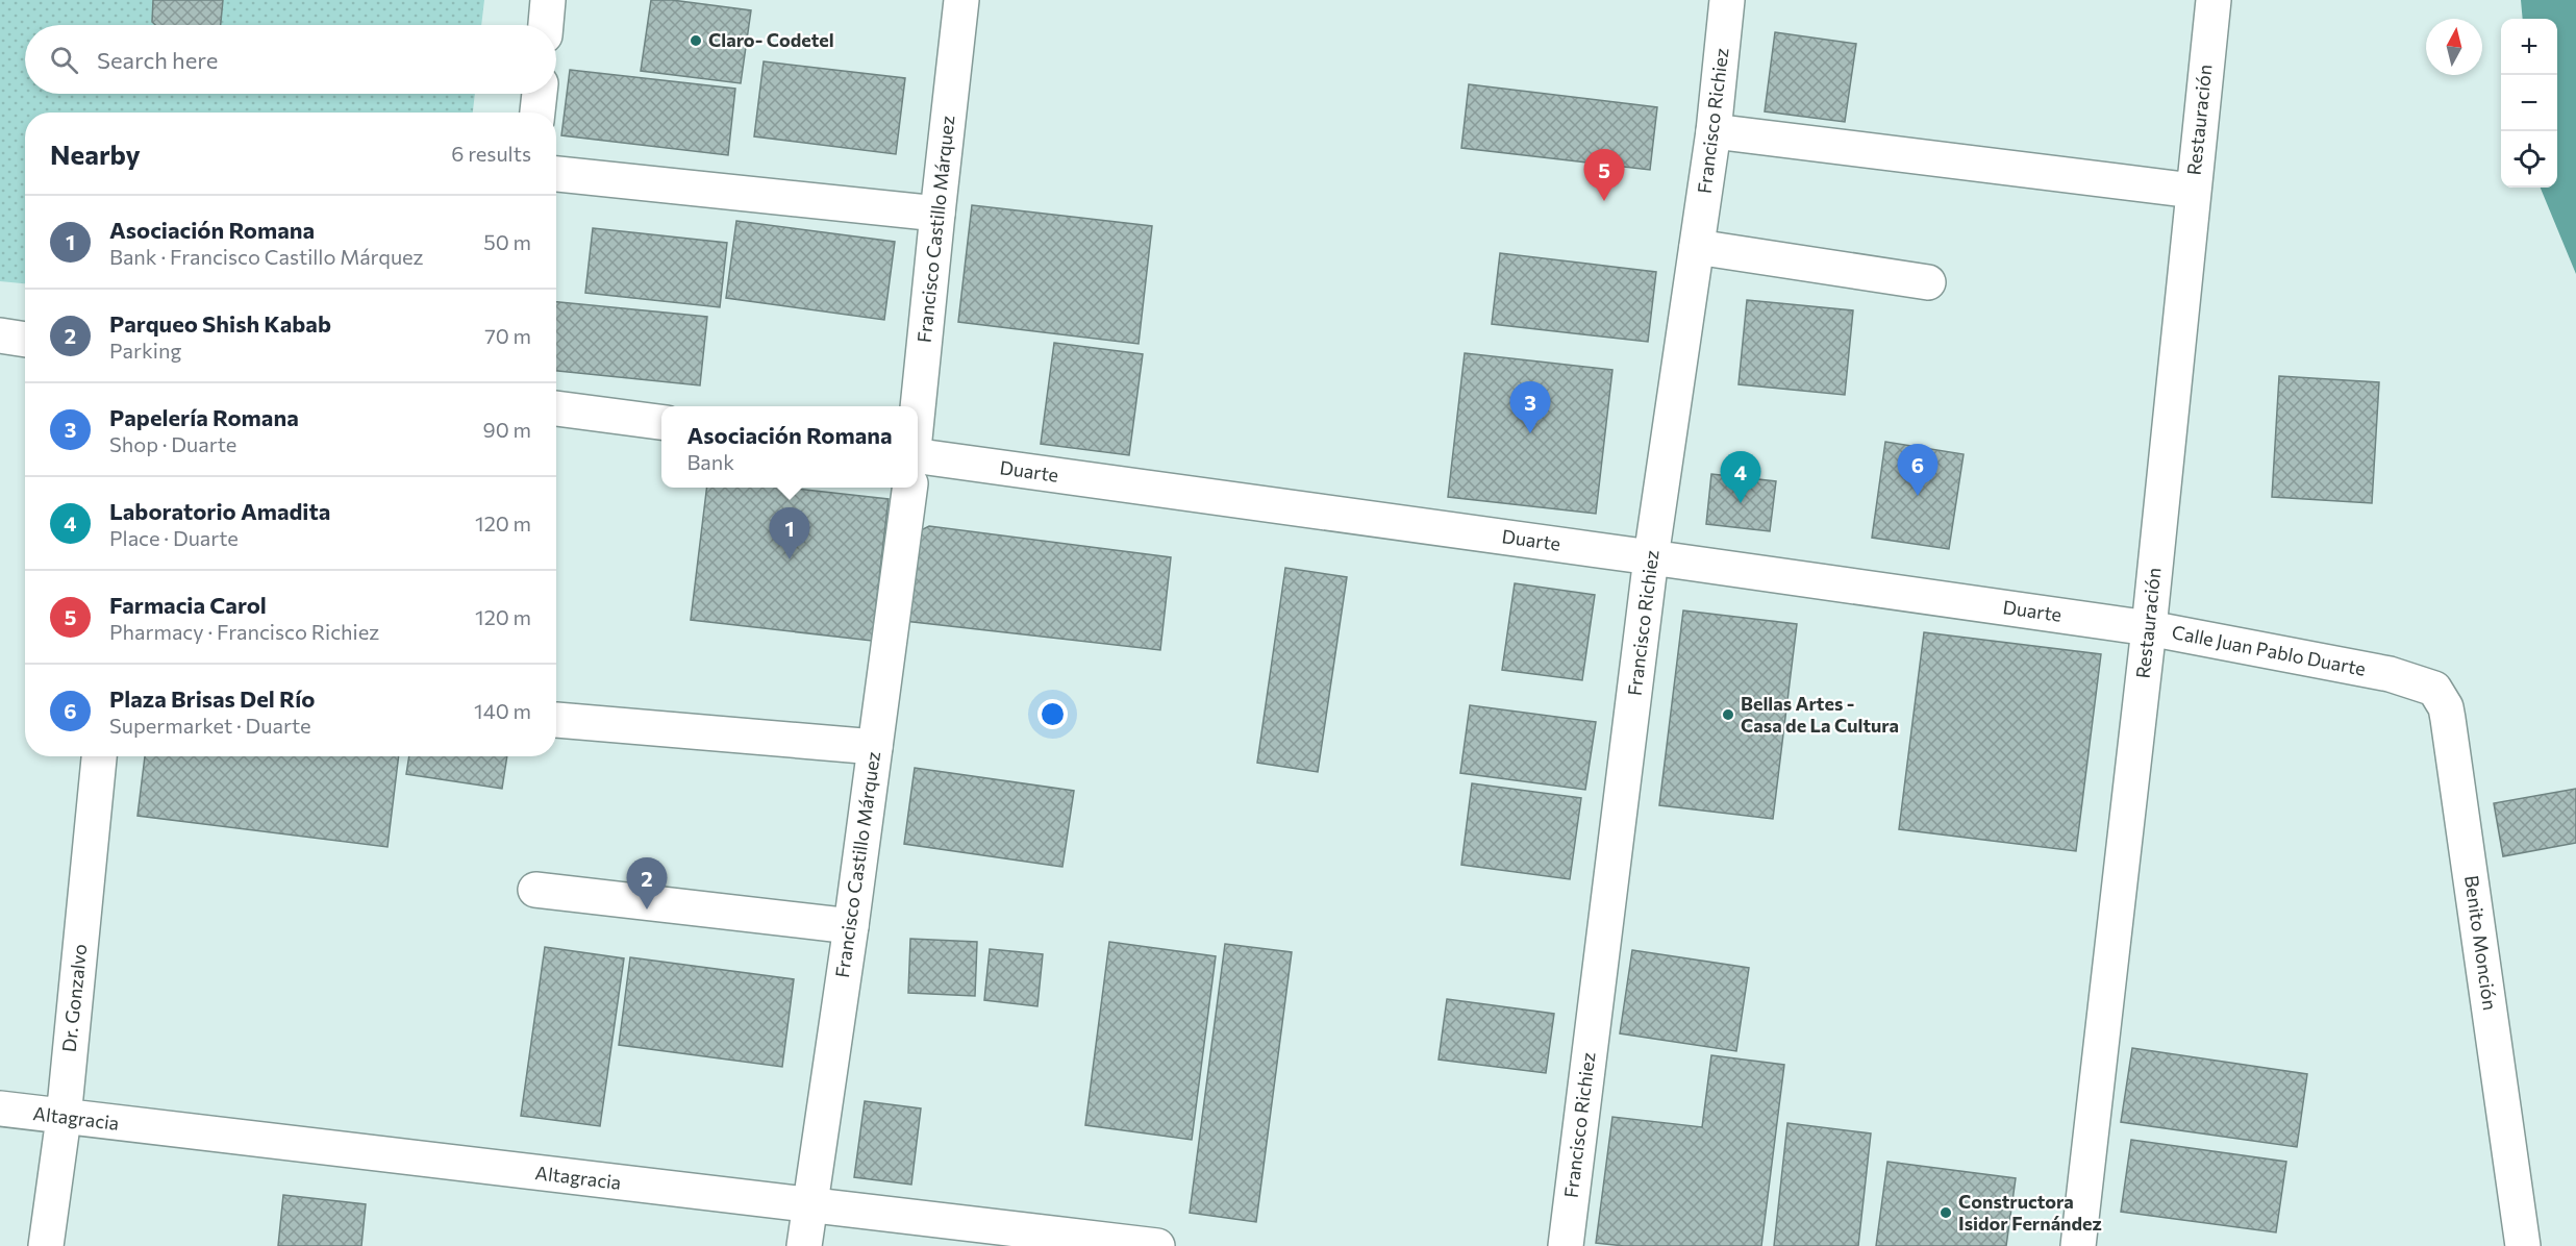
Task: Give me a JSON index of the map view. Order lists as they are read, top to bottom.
{
  "streets": {
    "street": [
      "Restauración",
      "Francisco Richiez",
      "Francisco Castillo Márquez",
      "Duarte",
      "Calle Juan Pablo Duarte",
      "Benito Monción",
      "Dr. Gonzalvo",
      "Altagracia"
    ]
  },
  "crossings": [
    ["Restauración", "Duarte"],
    ["Restauración", "Calle Juan Pablo Duarte"],
    ["Francisco Richiez", "Duarte"],
    ["Francisco Castillo Márquez", "Altagracia"],
    ["Duarte", "Calle Juan Pablo Duarte"],
    ["Calle Juan Pablo Duarte", "Benito Monción"],
    ["Dr. Gonzalvo", "Altagracia"]
  ],
  "places": ["Claro- Codetel", "Bellas Artes - Casa de La Cultura", "Constructora Isidor Fernández"],
  "north": "top",
  "page": {
    "map_buttons": ["+", "−"],
    "search": "Search here",
    "heading": ["Nearby", "6 results"],
    "pins": [
      "5",
      "3",
      "6",
      "4",
      "1",
      "2"
    ],
    "list": [
      {
        "mark": "1",
        "name": "Asociación Romana",
        "note": "Bank · Francisco Castillo Márquez",
        "value": "50 m"
      },
      {
        "mark": "2",
        "name": "Parqueo Shish Kabab",
        "note": "Parking",
        "value": "70 m"
      },
      {
        "mark": "3",
        "name": "Papelería Romana",
        "note": "Shop · Duarte",
        "value": "90 m"
      },
      {
        "mark": "4",
        "name": "Laboratorio Amadita",
        "note": "Place · Duarte",
        "value": "120 m"
      },
      {
        "mark": "5",
        "name": "Farmacia Carol",
        "note": "Pharmacy · Francisco Richiez",
        "value": "120 m"
      },
      {
        "mark": "6",
        "name": "Plaza Brisas Del Río",
        "note": "Supermarket · Duarte",
        "value": "140 m"
      }
    ],
    "popup": ["Asociación Romana", "Bank"]
  }
}
